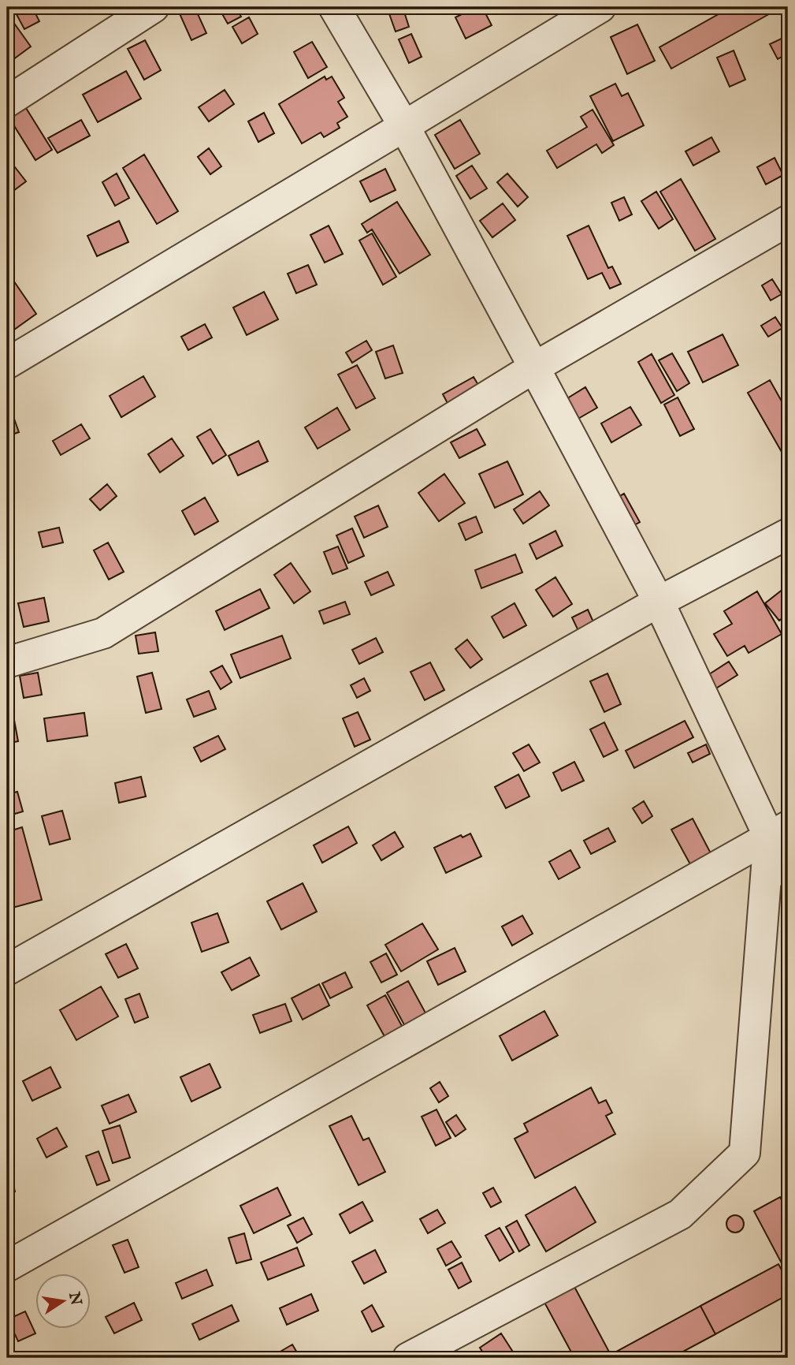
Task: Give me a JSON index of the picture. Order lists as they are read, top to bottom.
{
  "north": "right"
}
